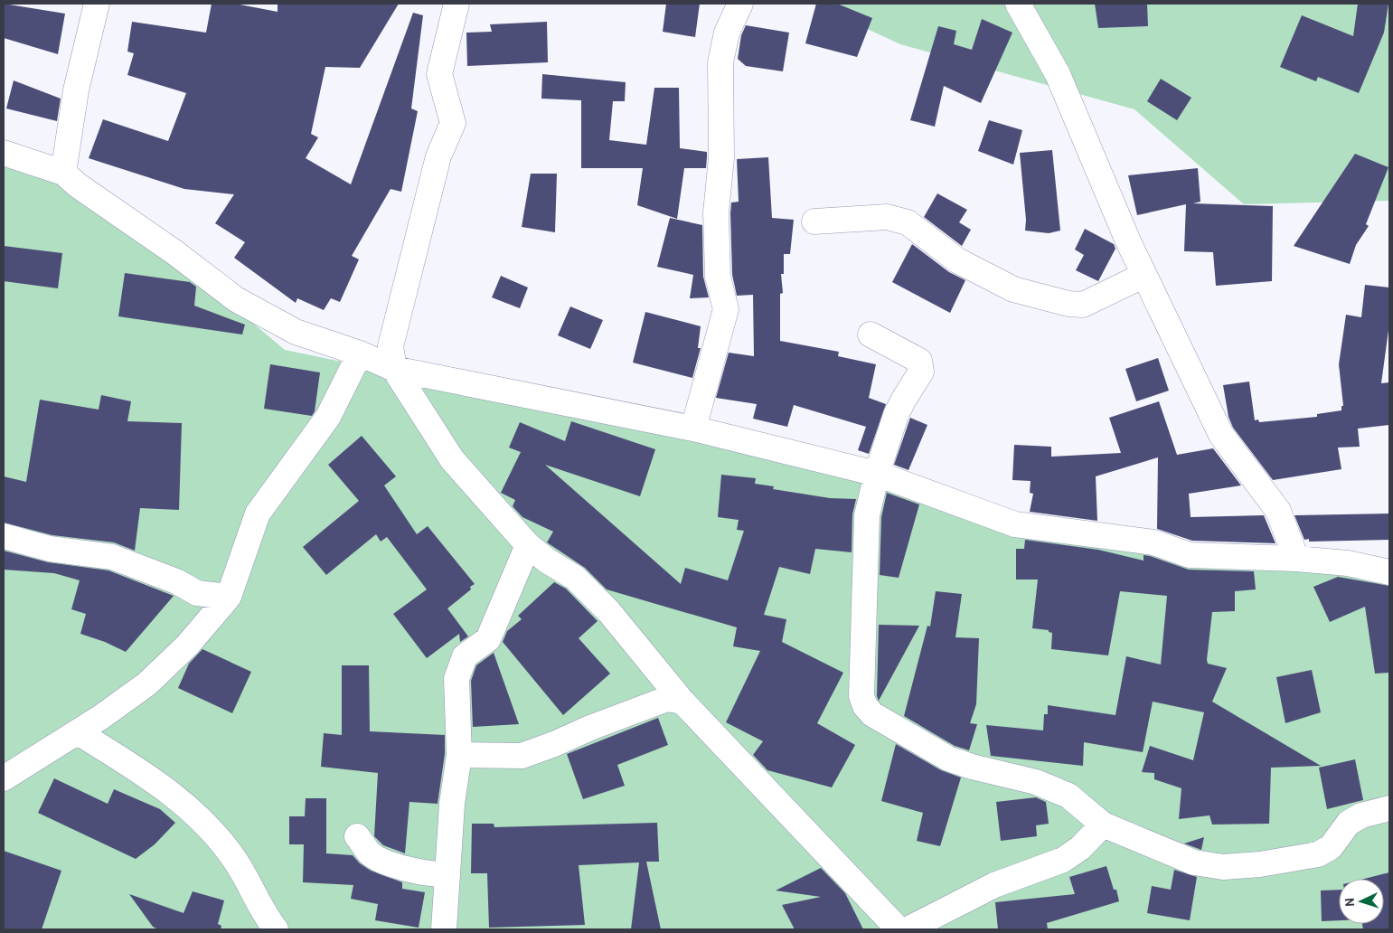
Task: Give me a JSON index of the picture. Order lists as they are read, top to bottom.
{
  "north": "left"
}
